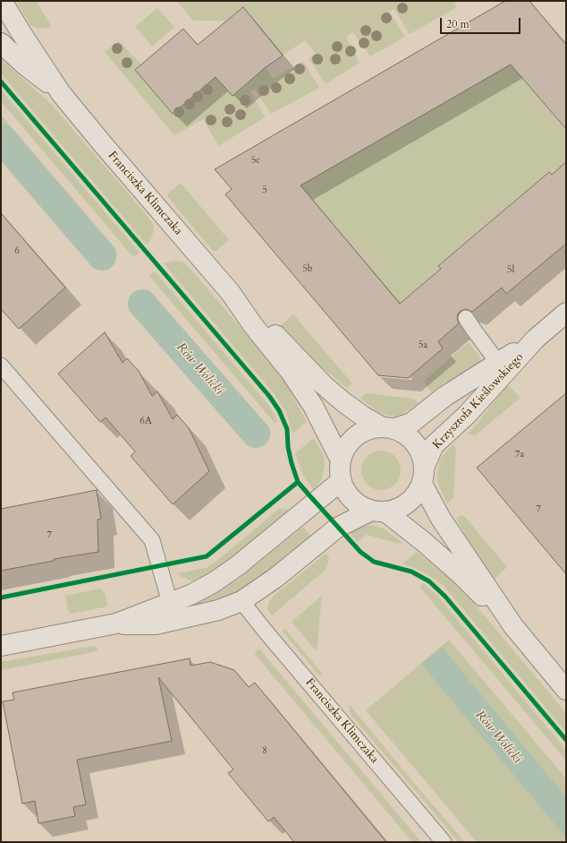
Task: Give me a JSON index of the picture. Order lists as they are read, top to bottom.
{
  "streets": {
    "street": ["Franciszka Klimczaka", "Krzysztofa Kieślowskiego"]
  },
  "crossings": [
    ["Franciszka Klimczaka", "Krzysztofa Kieślowskiego"]
  ],
  "water": ["Rów Wolicki"],
  "house_numbers": [
    "5c",
    "5",
    "6",
    "5b",
    "5l",
    "5a",
    "6A",
    "7a",
    "7",
    "7",
    "8"
  ],
  "scale_bar": "20 m"
}
